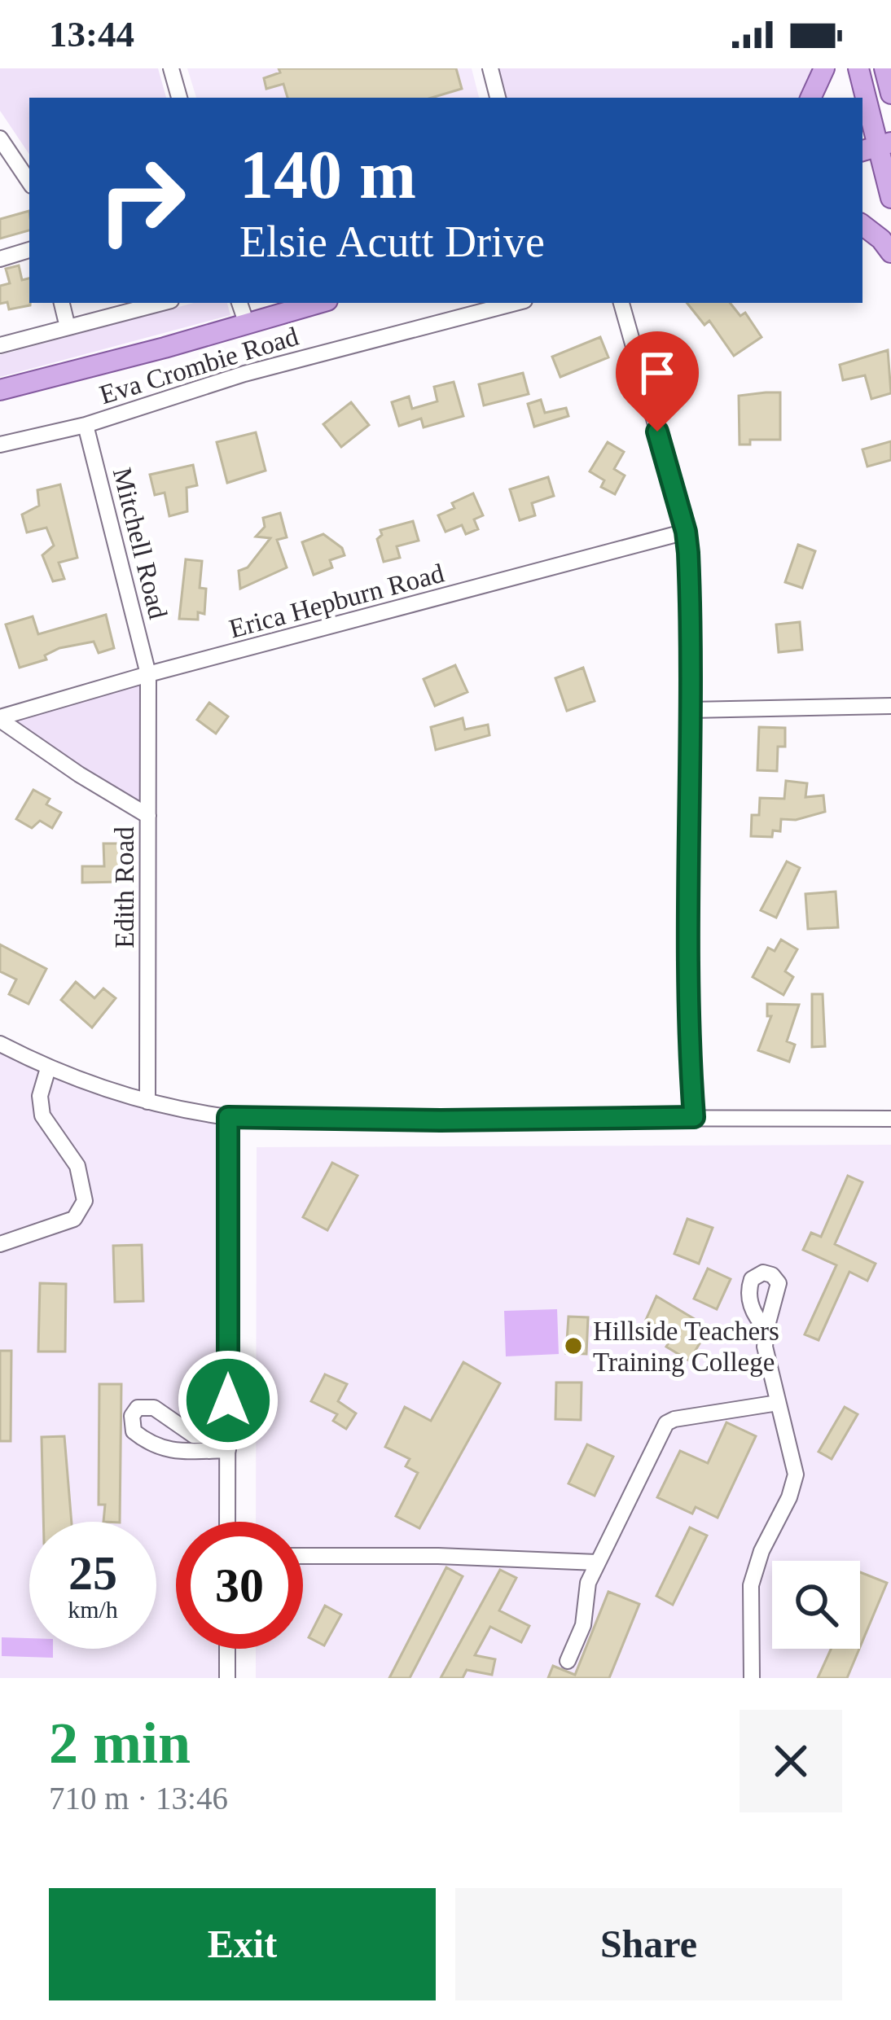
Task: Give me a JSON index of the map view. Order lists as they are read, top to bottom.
{
  "streets": {
    "street": [
      "Eva Crombie Road",
      "Mitchell Road",
      "Erica Hepburn Road",
      "Edith Road"
    ]
  },
  "crossings": [
    ["Eva Crombie Road", "Mitchell Road"],
    ["Mitchell Road", "Erica Hepburn Road"],
    ["Mitchell Road", "Edith Road"],
    ["Erica Hepburn Road", "Edith Road"]
  ],
  "places": ["Hillside Teachers Training College"],
  "page": {
    "status": "13:44",
    "turn": ["140 m", "Elsie Acutt Drive"],
    "speed": "25 km/h",
    "limit": "30",
    "heading": ["2 min", "710 m · 13:46"],
    "buttons": ["Exit", "Share"]
  }
}
